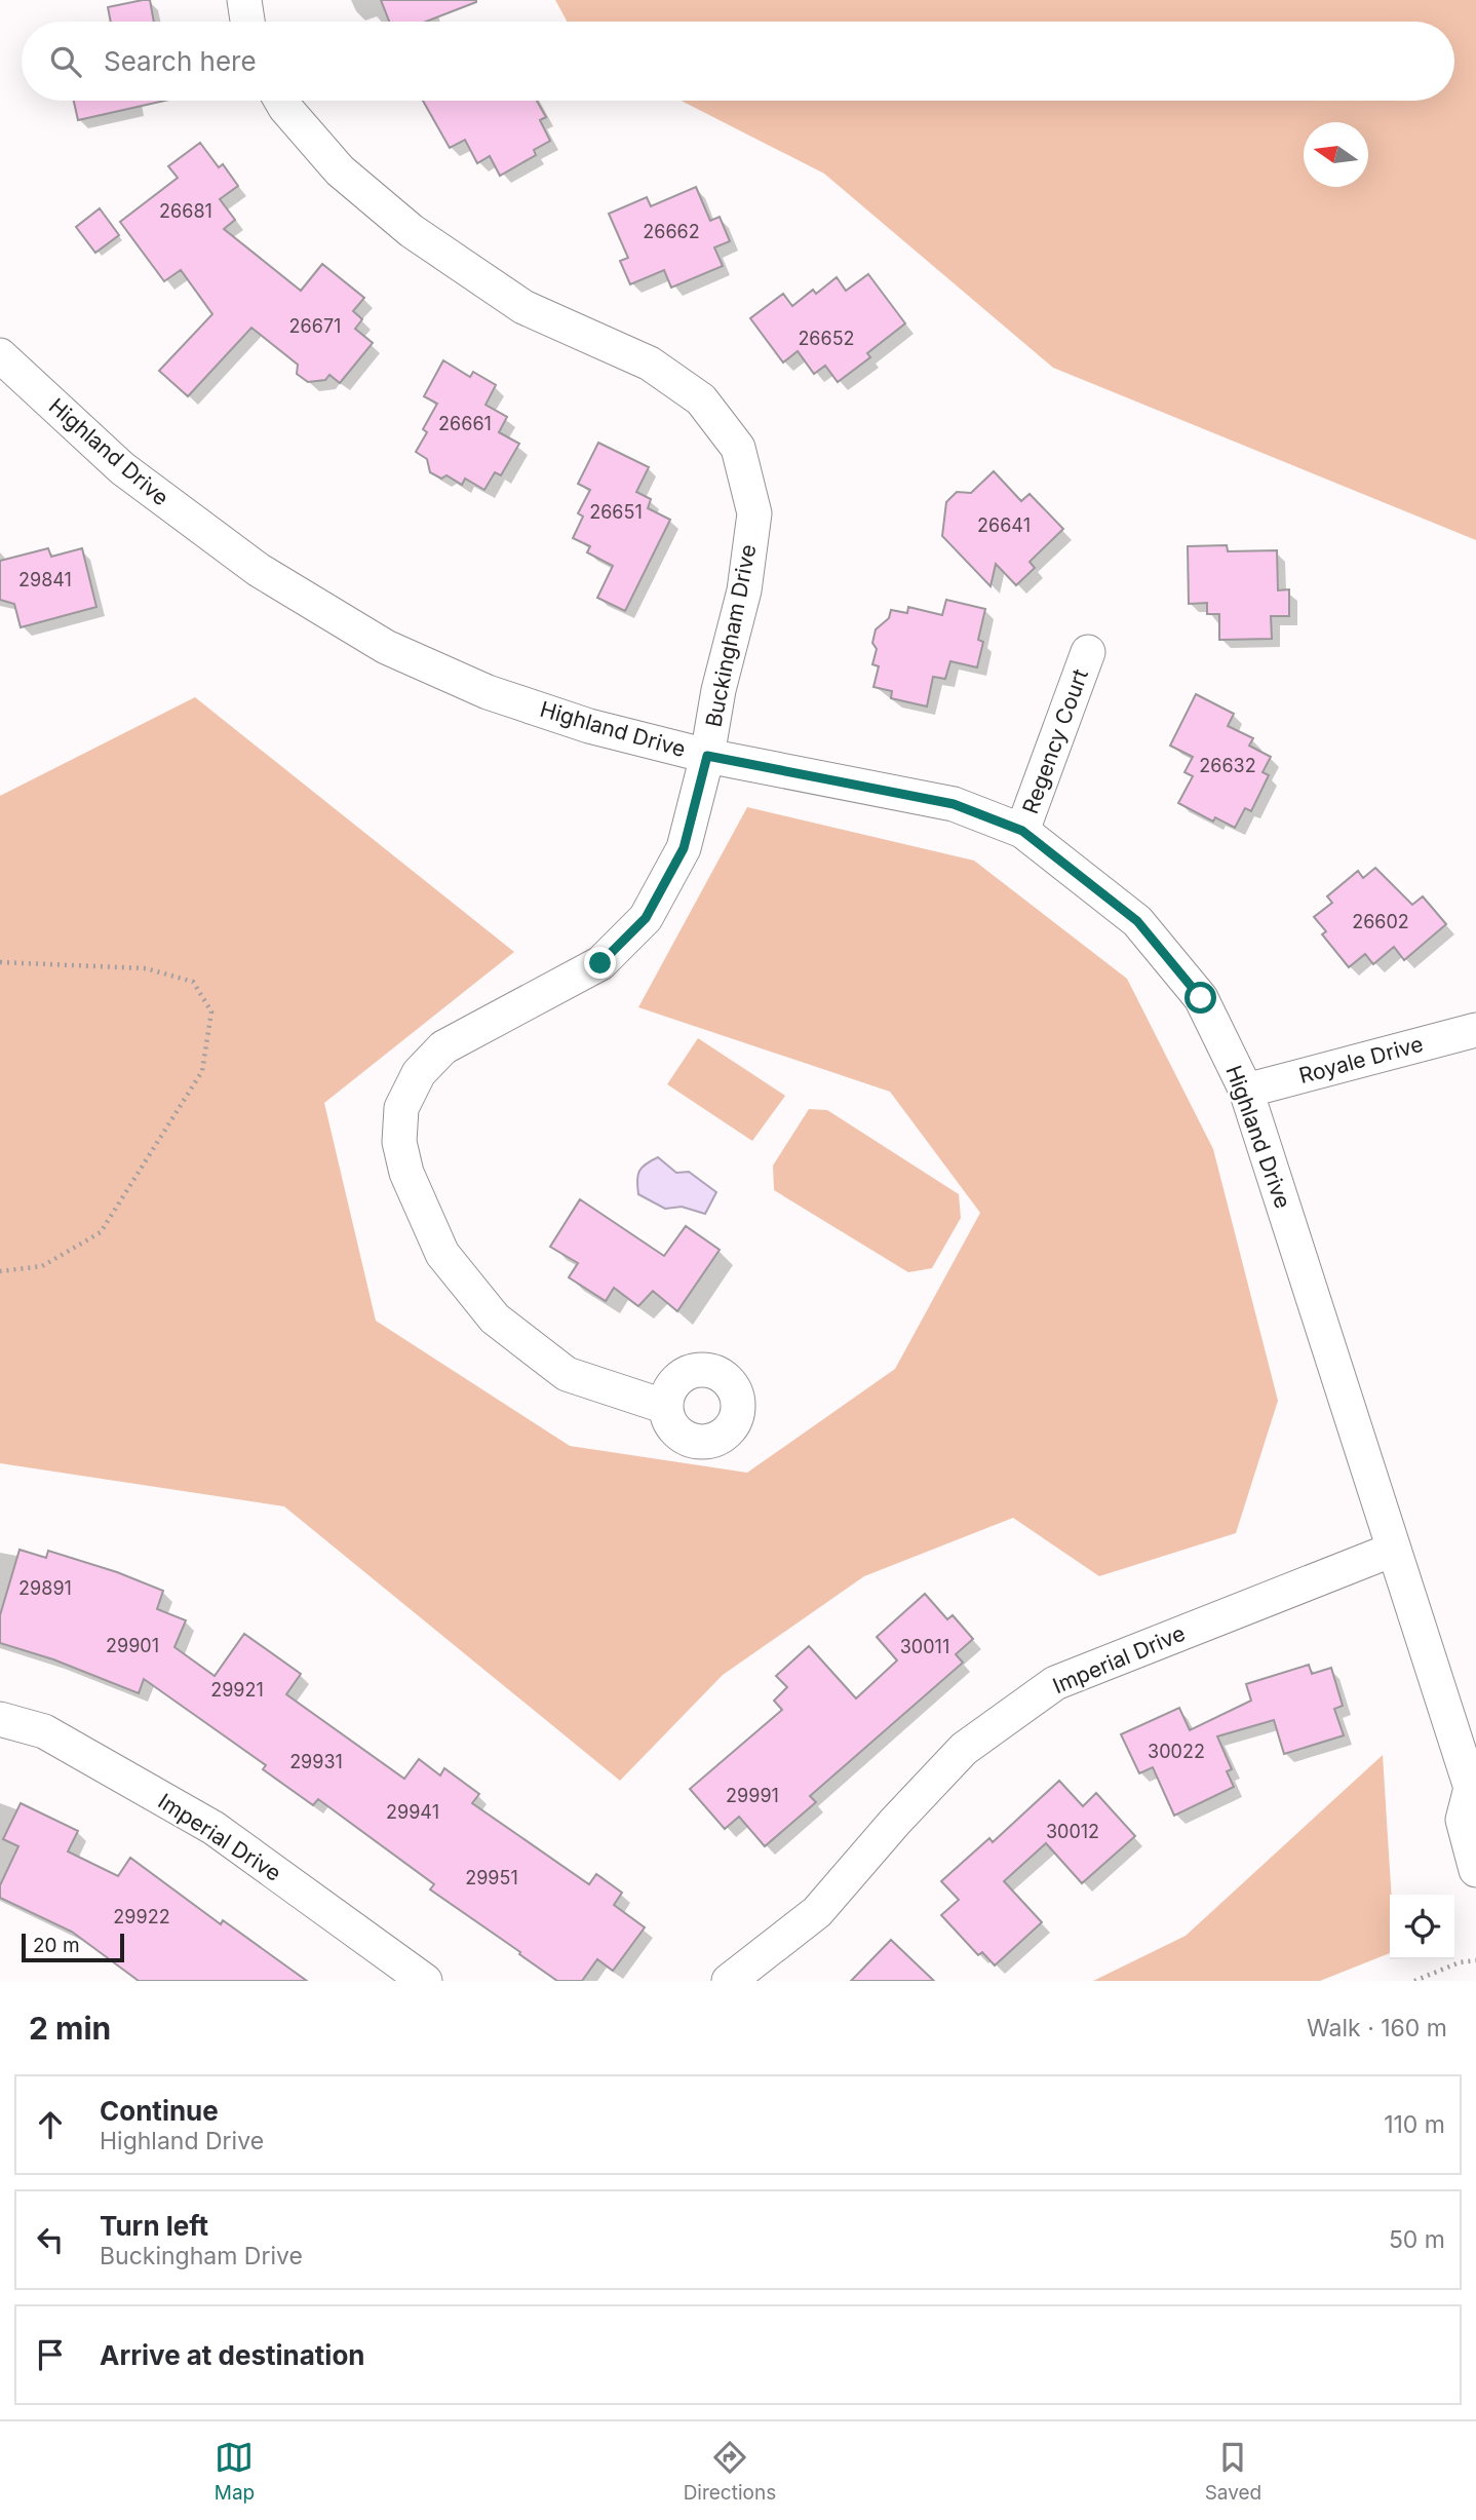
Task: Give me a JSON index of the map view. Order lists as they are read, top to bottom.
{
  "streets": {
    "street": [
      "Highland Drive",
      "Buckingham Drive",
      "Regency Court",
      "Royale Drive",
      "Imperial Drive"
    ]
  },
  "crossings": [
    ["Highland Drive", "Buckingham Drive"],
    ["Highland Drive", "Regency Court"],
    ["Highland Drive", "Royale Drive"],
    ["Highland Drive", "Imperial Drive"]
  ],
  "house_numbers": [
    "26681",
    "26662",
    "26671",
    "26652",
    "26661",
    "26651",
    "26641",
    "29841",
    "26632",
    "26602",
    "29891",
    "29901",
    "30011",
    "29921",
    "30022",
    "29931",
    "29991",
    "29941",
    "30012",
    "29951",
    "29922"
  ],
  "scale_bar": "20 m",
  "north": "left",
  "page": {
    "search": "Search here",
    "scale": "20 m",
    "heading": ["2 min", "Walk · 160 m"],
    "list": [
      ["Continue", "Highland Drive", "110 m"],
      ["Turn left", "Buckingham Drive", "50 m"],
      "Arrive at destination"
    ],
    "nav": ["Map", "Directions", "Saved"]
  }
}
